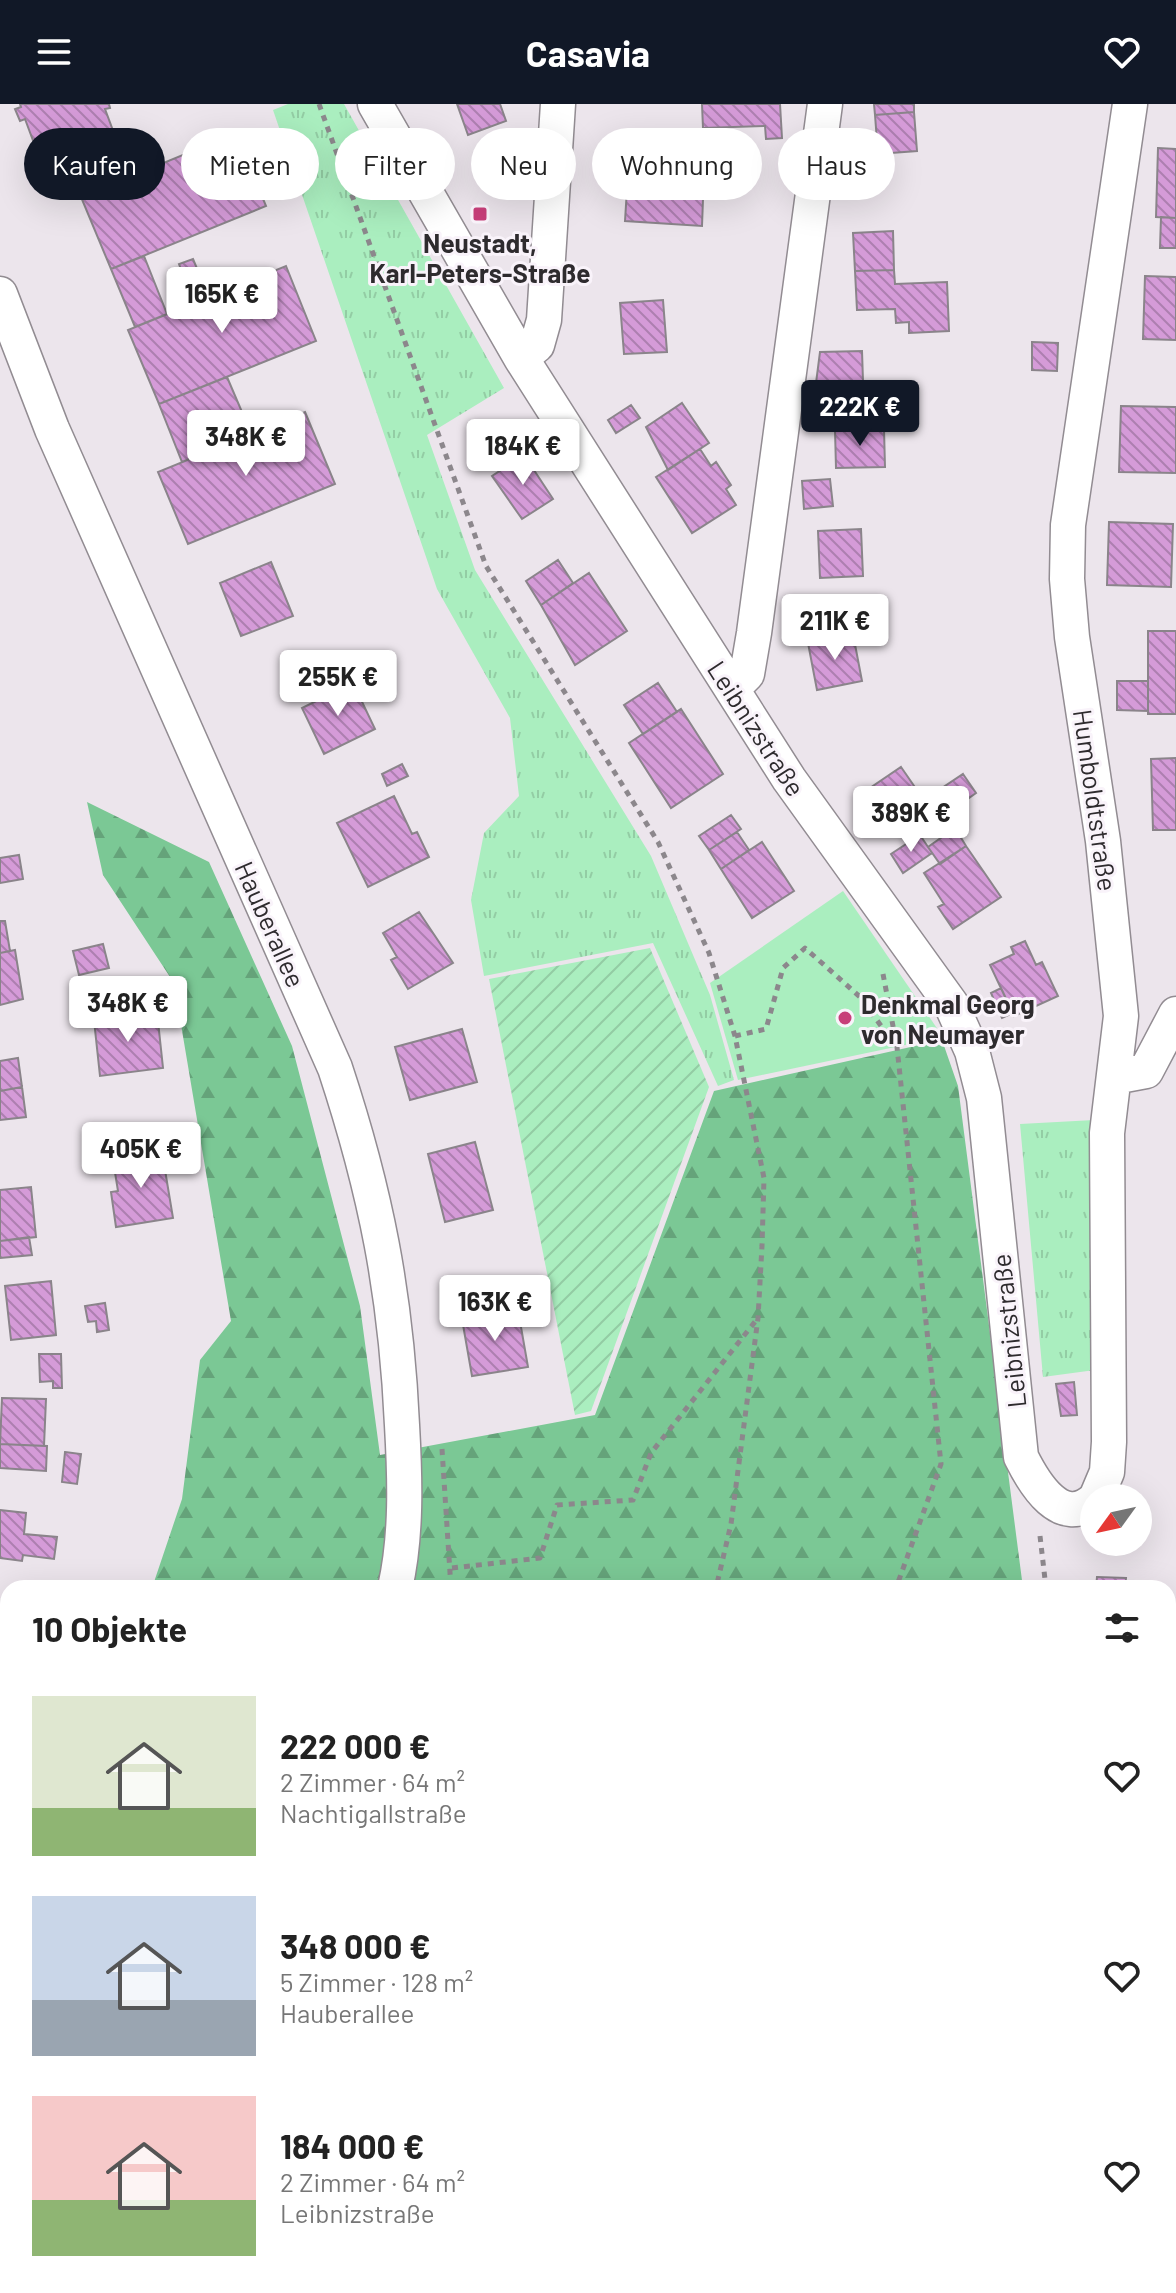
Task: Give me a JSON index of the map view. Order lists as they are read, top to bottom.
{
  "streets": {
    "street": ["Leibnizstraße", "Humboldtstraße", "Hauberallee"]
  },
  "crossings": [
    ["Leibnizstraße", "Humboldtstraße"]
  ],
  "places": {
    "transit": ["Neustadt, Karl-Peters-Straße"],
    "other": ["Denkmal Georg von Neumayer"]
  },
  "north": "bottom left",
  "page": {
    "header": "Casavia",
    "chip": [
      "Kaufen",
      "Mieten",
      "Filter",
      "Neu",
      "Wohnung",
      "Haus"
    ],
    "price": [
      "165K €",
      "222K €",
      "348K €",
      "184K €",
      "211K €",
      "255K €",
      "389K €",
      "348K €",
      "405K €",
      "163K €"
    ],
    "heading": "10 Objekte",
    "list": [
      {
        "name": "222 000 €",
        "note": "2 Zimmer · 64 m² · Nachtigallstraße"
      },
      {
        "name": "348 000 €",
        "note": "5 Zimmer · 128 m² · Hauberallee"
      },
      {
        "name": "184 000 €",
        "note": "2 Zimmer · 64 m² · Leibnizstraße"
      }
    ]
  }
}
